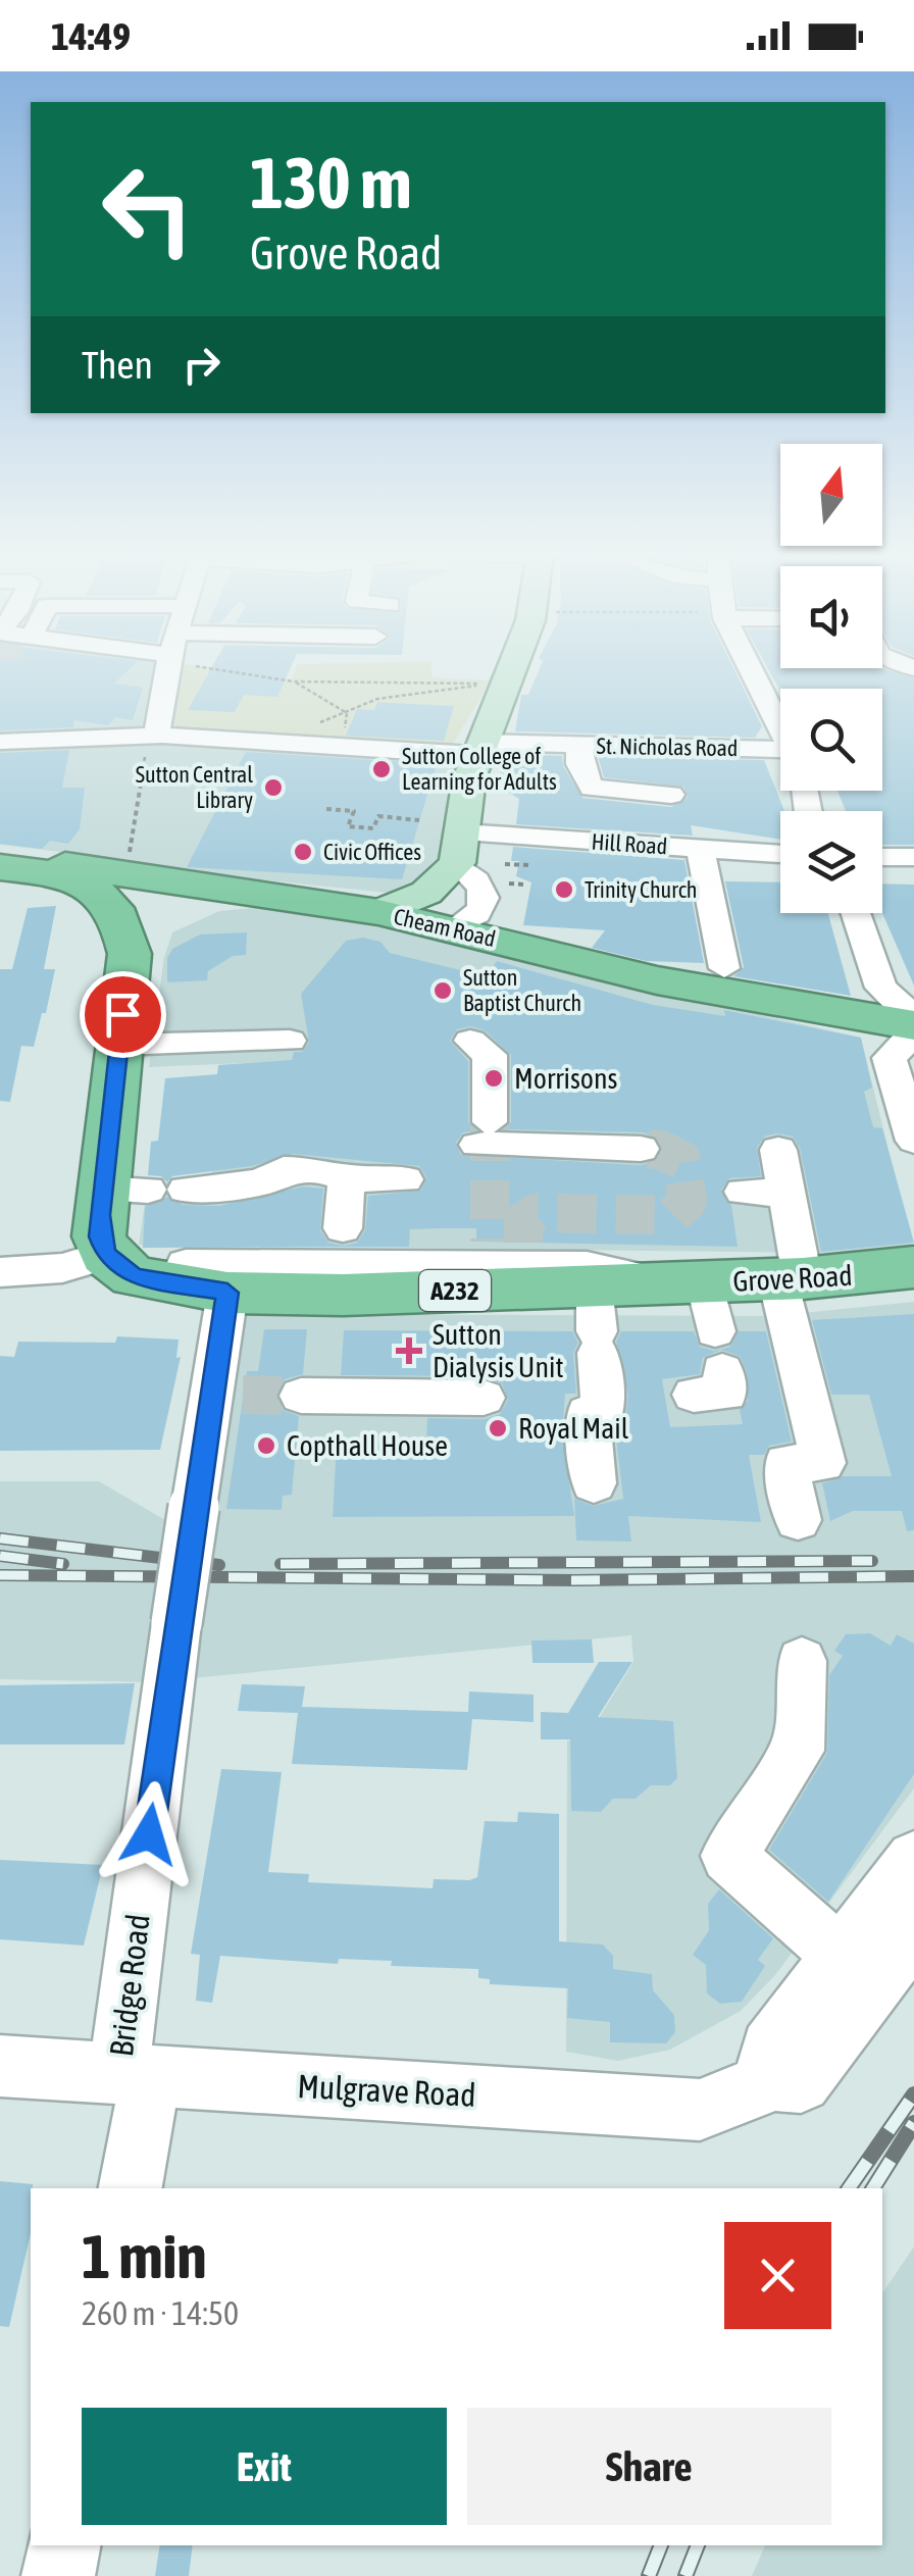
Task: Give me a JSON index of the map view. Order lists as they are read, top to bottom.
{
  "streets": {
    "highway": ["Cheam Road", "Grove Road", "A232"],
    "street": [
      "St. Nicholas Road",
      "Hill Road",
      "Bridge Road",
      "Mulgrave Road"
    ]
  },
  "crossings": [
    ["Grove Road", "Bridge Road"],
    ["Bridge Road", "Mulgrave Road"]
  ],
  "places": {
    "other": [
      "Sutton College of Learning for Adults",
      "Sutton Central Library",
      "Civic Offices",
      "Trinity Church",
      "Sutton Baptist Church",
      "Morrisons",
      "Royal Mail",
      "Copthall House"
    ],
    "health": ["Sutton Dialysis Unit"]
  },
  "north": "top",
  "page": {
    "status": "14:49",
    "turn": ["130 m", "Grove Road"],
    "then": "Then",
    "heading": ["1 min", "260 m · 14:50"],
    "buttons": ["Exit", "Share"]
  }
}
